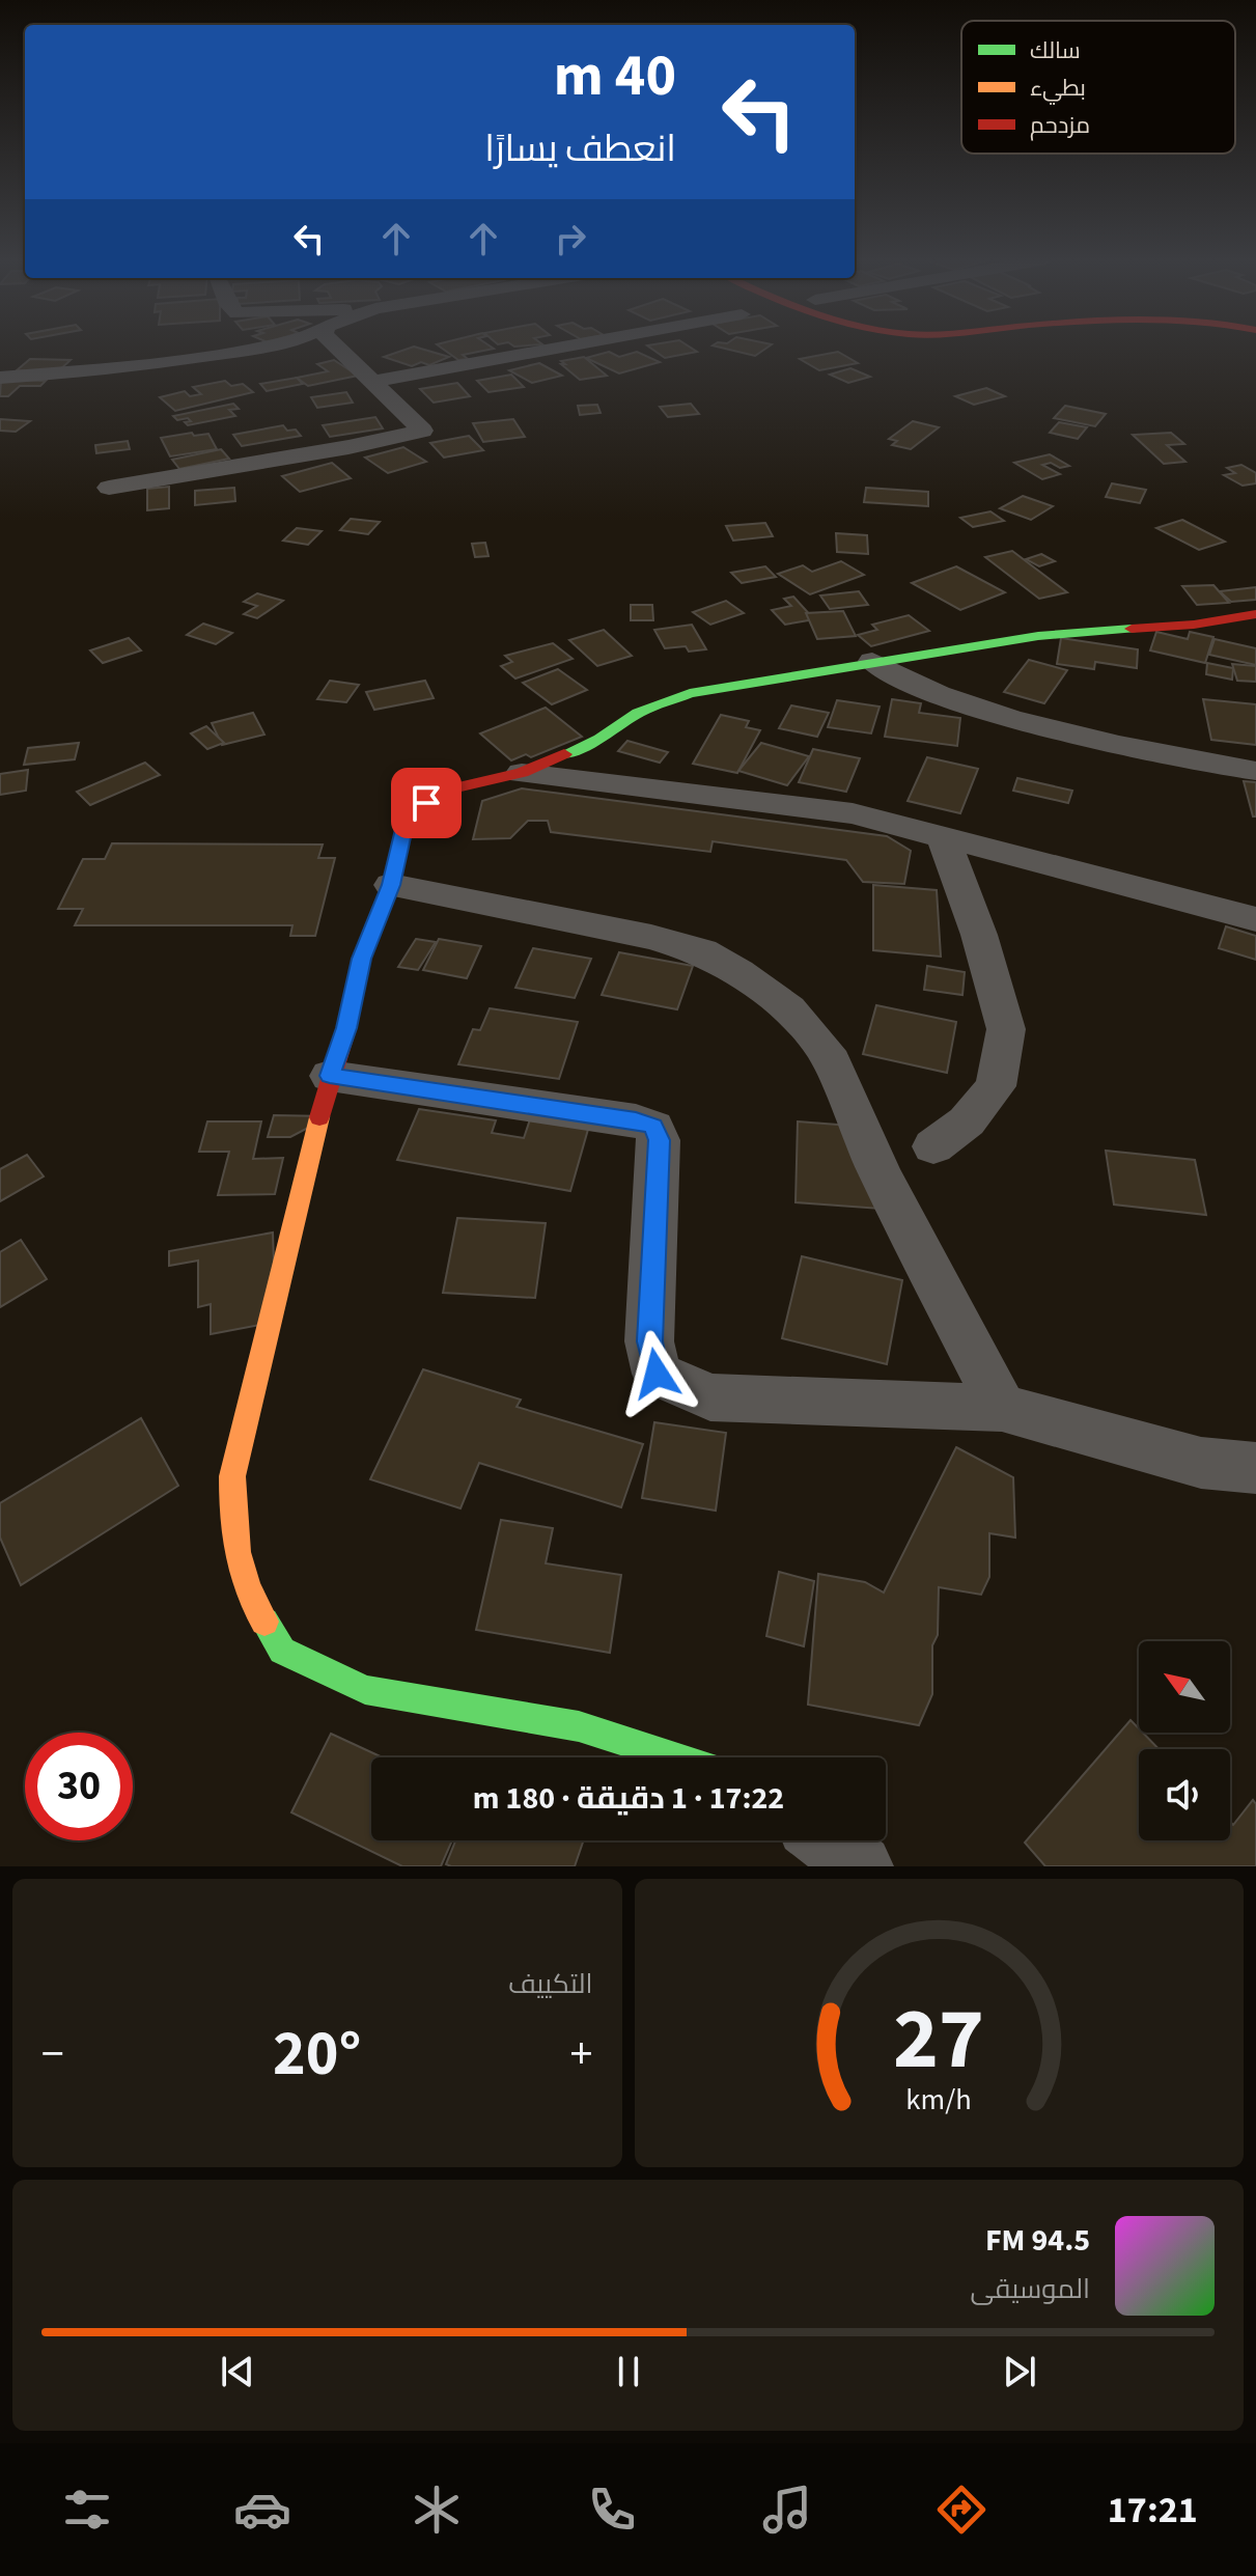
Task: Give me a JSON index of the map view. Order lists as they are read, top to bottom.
{
  "legend": ["سالك", "بطيء", "مزدحم"],
  "north": "top left",
  "page": {
    "turn": ["40 m", "انعطف يسارًا"],
    "limit": "30",
    "trip": "17:22 · 1 دقيقة · 180 m",
    "tile": "التكييف",
    "heat": ["−", "20°", "+"],
    "song": ["94.5 FM", "الموسيقى"],
    "tabs": "17:21",
    "gauge": ["27", "km/h"]
  }
}
